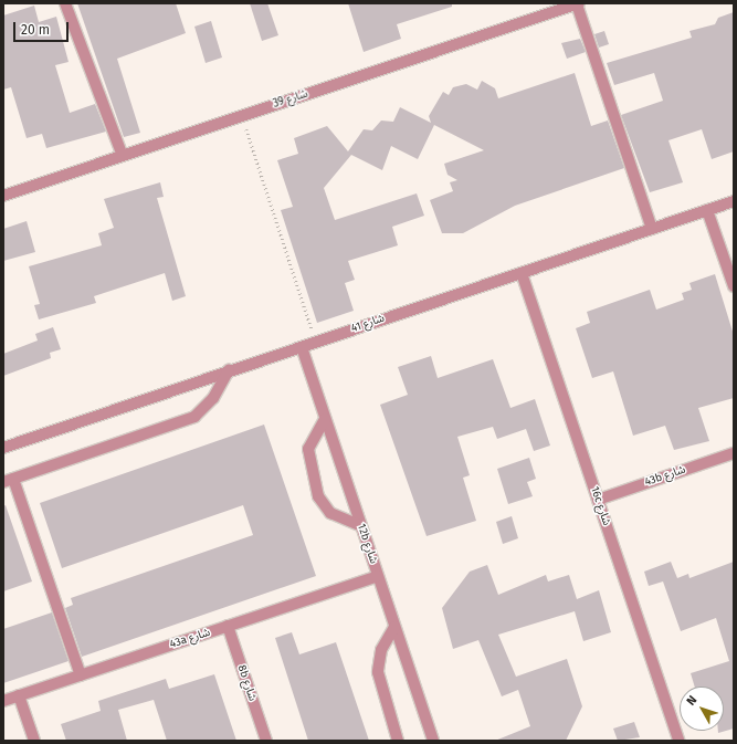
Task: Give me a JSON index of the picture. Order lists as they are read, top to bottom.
{
  "streets": {
    "street": [
      "شارع 39",
      "شارع 41",
      "43b شارع",
      "16c شارع",
      "12b شارع",
      "43a شارع",
      "8b شارع"
    ]
  },
  "crossings": [
    ["شارع 41", "16c شارع"],
    ["شارع 41", "12b شارع"],
    ["43b شارع", "16c شارع"],
    ["12b شارع", "43a شارع"],
    ["43a شارع", "8b شارع"]
  ],
  "scale_bar": "20 m",
  "north": "top left"
}
